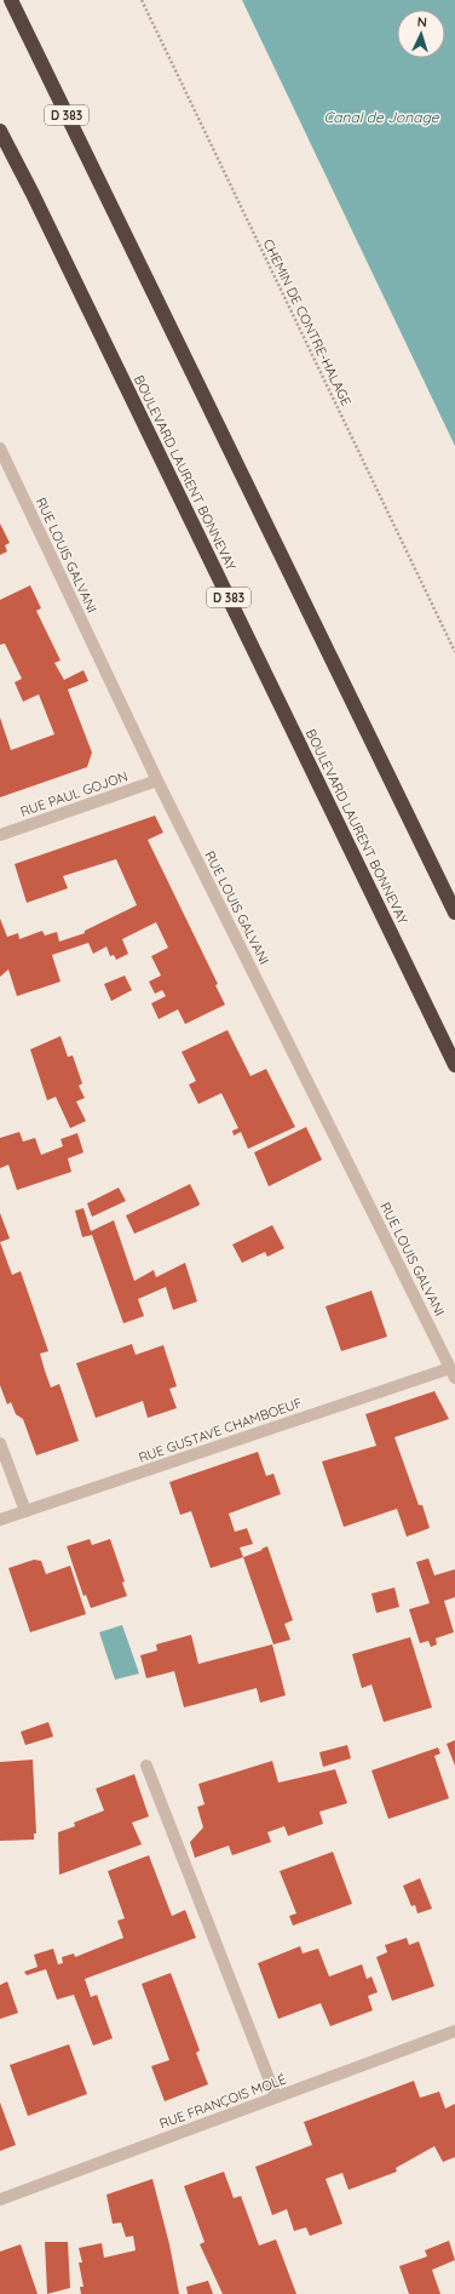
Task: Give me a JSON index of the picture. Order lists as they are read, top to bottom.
{
  "streets": {
    "highway": ["D 383", "BOULEVARD LAURENT BONNEVAY"],
    "street": [
      "RUE LOUIS GALVANI",
      "RUE PAUL GOJON",
      "RUE GUSTAVE CHAMBOEUF",
      "RUE FRANÇOIS MOLÉ"
    ],
    "path": ["CHEMIN DE CONTRE-HALAGE"]
  },
  "crossings": [
    ["RUE LOUIS GALVANI", "RUE PAUL GOJON"],
    ["RUE LOUIS GALVANI", "RUE GUSTAVE CHAMBOEUF"]
  ],
  "water": ["Canal de Jonage"],
  "north": "top"
}
